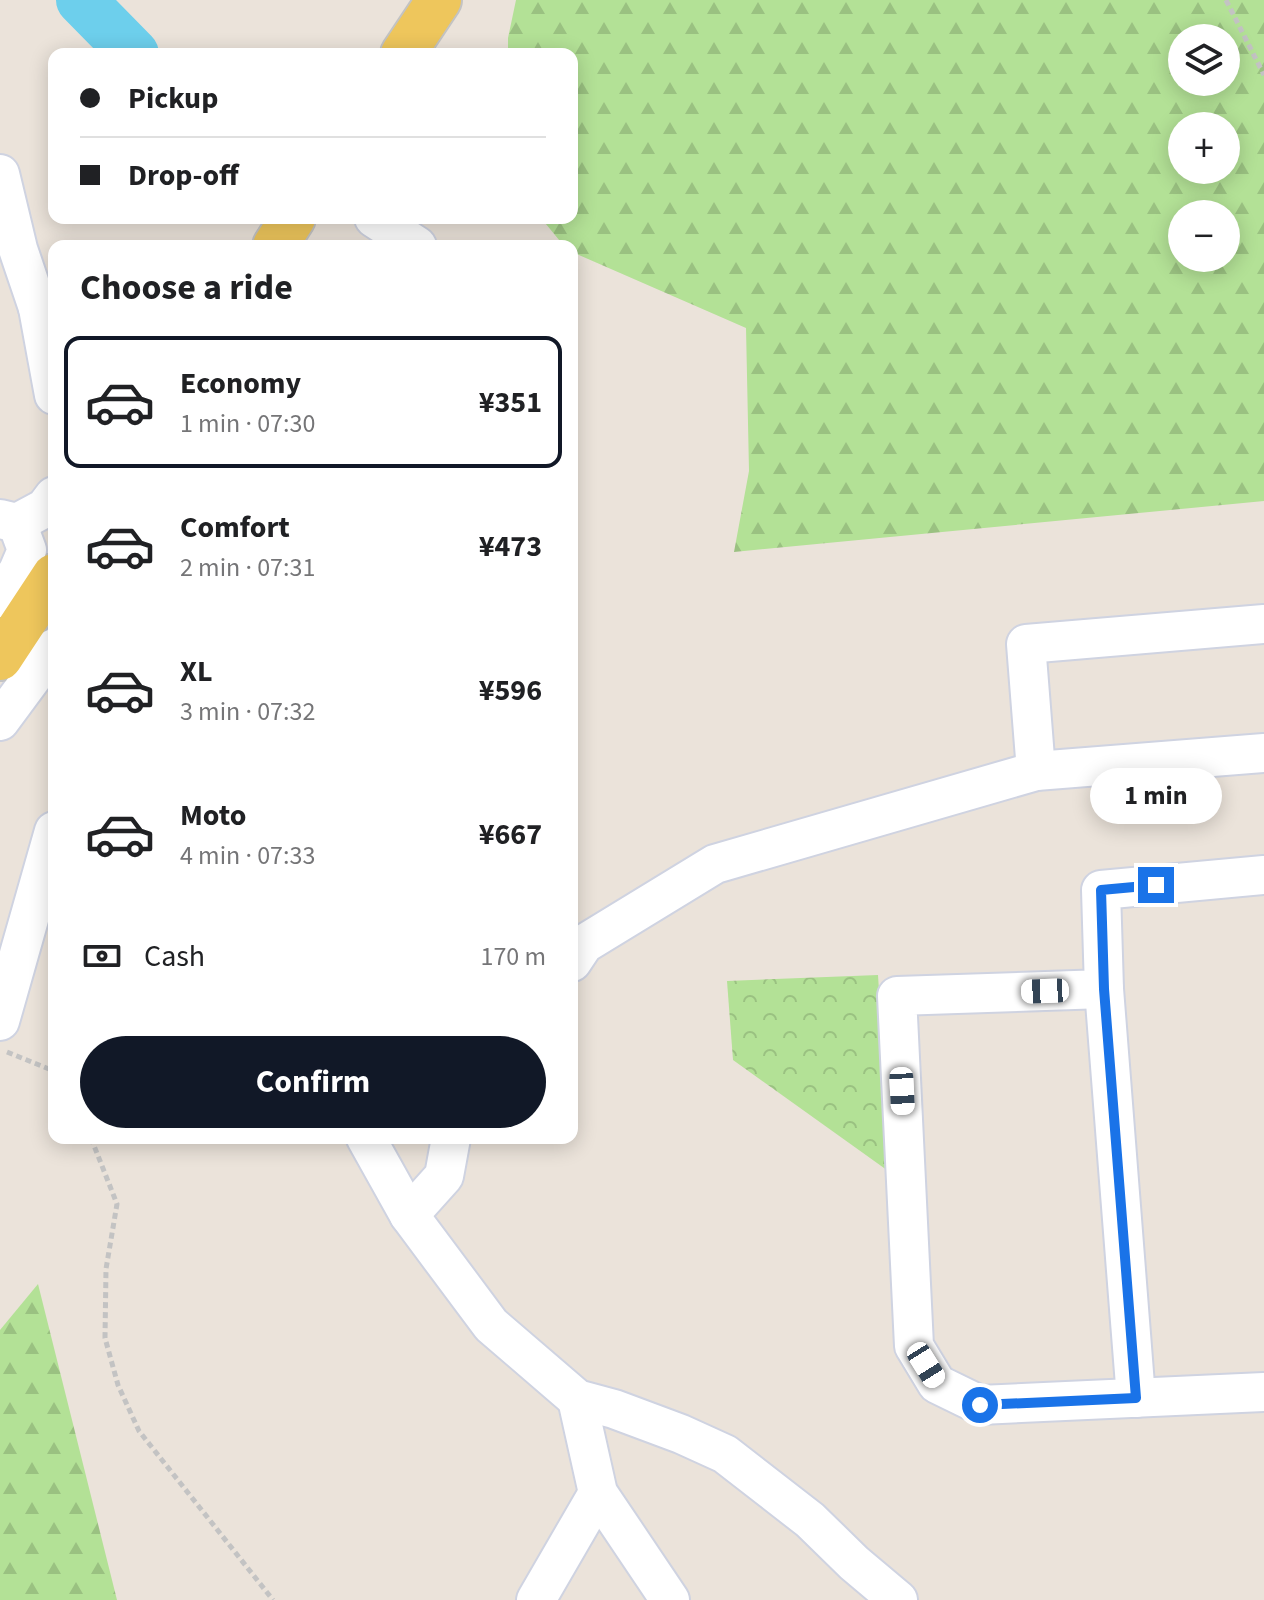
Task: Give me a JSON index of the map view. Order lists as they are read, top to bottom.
{
  "page": {
    "map_buttons": ["+", "−"],
    "banner": ["Pickup", "Drop-off"],
    "heading": "Choose a ride",
    "list": [
      {
        "name": "Economy",
        "note": "1 min · 07:30",
        "value": "¥351"
      },
      {
        "name": "Comfort",
        "note": "2 min · 07:31",
        "value": "¥473"
      },
      {
        "name": "XL",
        "note": "3 min · 07:32",
        "value": "¥596"
      },
      {
        "name": "Moto",
        "note": "4 min · 07:33",
        "value": "¥667"
      }
    ],
    "bubble": "1 min",
    "pay": ["Cash", "170 m"],
    "buttons": "Confirm"
  }
}
